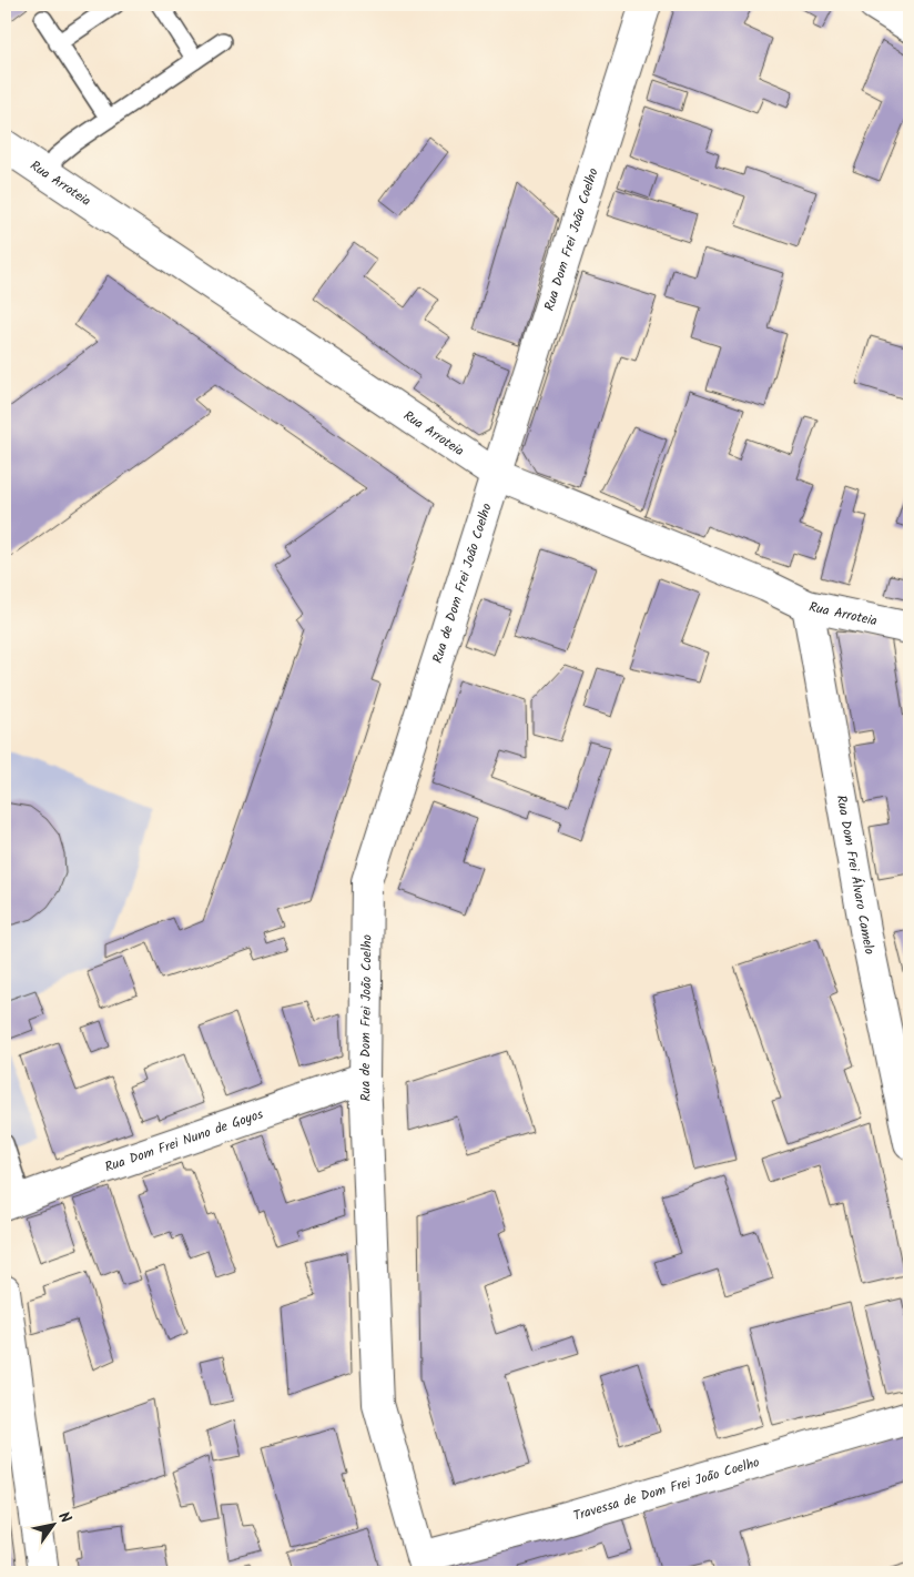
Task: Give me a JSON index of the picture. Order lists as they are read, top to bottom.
{
  "streets": {
    "street": [
      "Rua Arroteia",
      "Rua Dom Frei João Coelho",
      "Rua de Dom Frei João Coelho",
      "Rua Dom Frei Álvaro Camelo",
      "Rua Dom Frei Nuno de Goyos",
      "Travessa de Dom Frei João Coelho"
    ]
  },
  "crossings": [
    ["Rua Arroteia", "Rua Dom Frei João Coelho"],
    ["Rua Arroteia", "Rua de Dom Frei João Coelho"],
    ["Rua Arroteia", "Rua Dom Frei Álvaro Camelo"],
    ["Rua Dom Frei João Coelho", "Rua de Dom Frei João Coelho"],
    ["Rua de Dom Frei João Coelho", "Rua Dom Frei Nuno de Goyos"],
    ["Rua de Dom Frei João Coelho", "Travessa de Dom Frei João Coelho"]
  ],
  "north": "top right"
}
